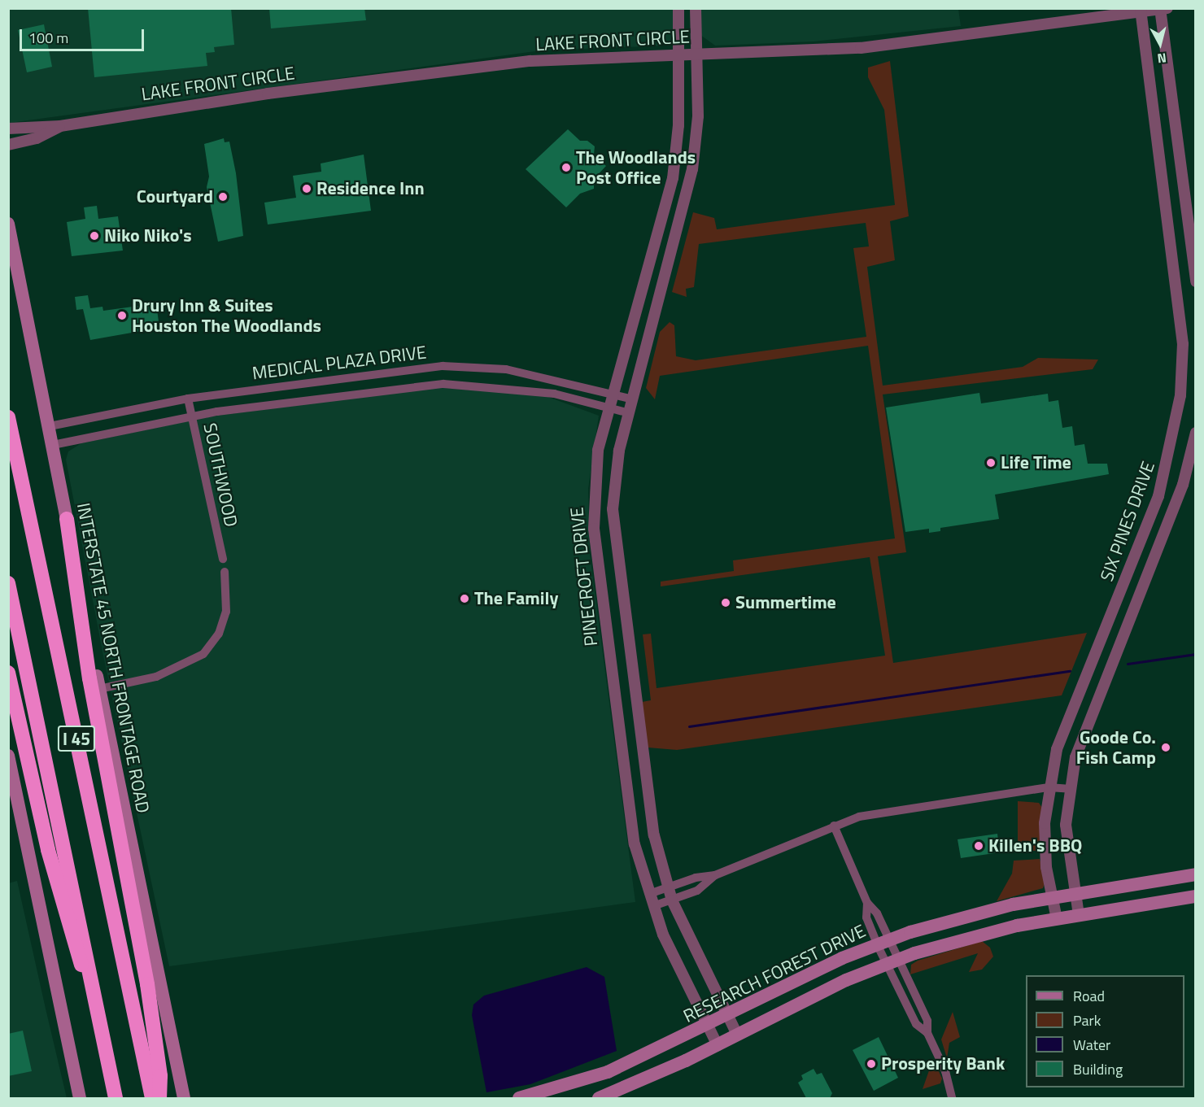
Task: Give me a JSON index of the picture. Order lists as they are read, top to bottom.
{
  "streets": {
    "highway": ["I 45"],
    "main road": ["INTERSTATE 45 NORTH FRONTAGE ROAD", "RESEARCH FOREST DRIVE"],
    "street": [
      "LAKE FRONT CIRCLE",
      "MEDICAL PLAZA DRIVE",
      "SOUTHWOOD",
      "SIX PINES DRIVE",
      "PINECROFT DRIVE"
    ]
  },
  "crossings": [
    ["LAKE FRONT CIRCLE", "SIX PINES DRIVE"],
    ["LAKE FRONT CIRCLE", "PINECROFT DRIVE"],
    ["MEDICAL PLAZA DRIVE", "SOUTHWOOD"],
    ["MEDICAL PLAZA DRIVE", "PINECROFT DRIVE"],
    ["MEDICAL PLAZA DRIVE", "INTERSTATE 45 NORTH FRONTAGE ROAD"],
    ["SIX PINES DRIVE", "RESEARCH FOREST DRIVE"],
    ["PINECROFT DRIVE", "RESEARCH FOREST DRIVE"]
  ],
  "places": [
    "The Woodlands Post Office",
    "Residence Inn",
    "Courtyard",
    "Niko Niko's",
    "Drury Inn & Suites Houston The Woodlands",
    "Life Time",
    "The Family",
    "Summertime",
    "Goode Co. Fish Camp",
    "Killen's BBQ",
    "Prosperity Bank"
  ],
  "legend": [
    "Road",
    "Park",
    "Water",
    "Building"
  ],
  "scale_bar": "100 m",
  "north": "bottom"
}
